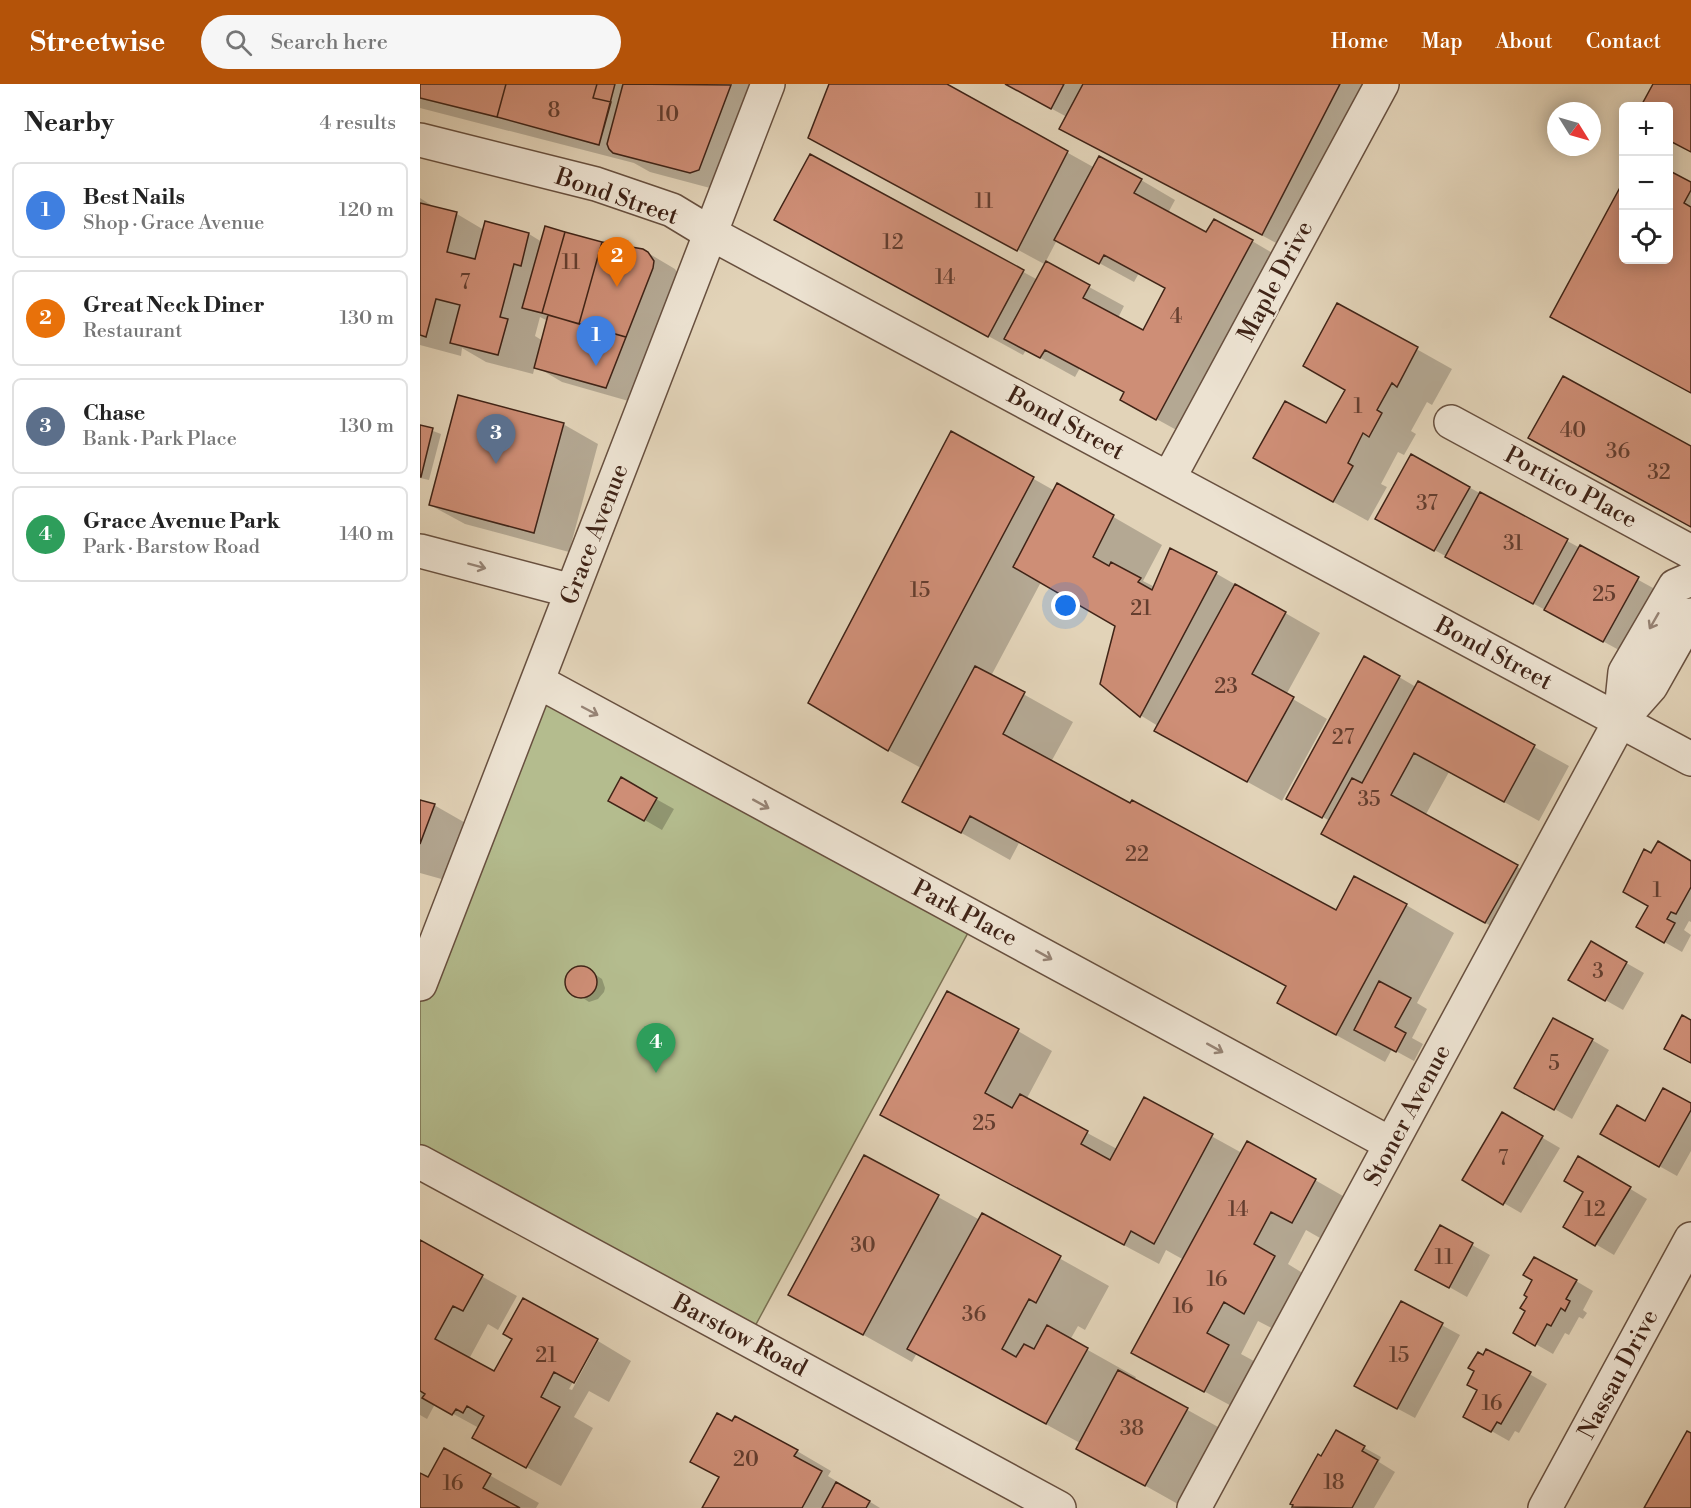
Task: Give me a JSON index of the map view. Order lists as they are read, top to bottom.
{
  "streets": {
    "street": [
      "Bond Street",
      "Maple Drive",
      "Portico Place",
      "Grace Avenue",
      "Park Place",
      "Stoner Avenue",
      "Barstow Road",
      "Nassau Drive"
    ]
  },
  "crossings": [
    ["Bond Street", "Maple Drive"],
    ["Bond Street", "Grace Avenue"],
    ["Bond Street", "Stoner Avenue"],
    ["Grace Avenue", "Park Place"],
    ["Park Place", "Stoner Avenue"]
  ],
  "one_way": ["Park Place"],
  "house_numbers": [
    "8",
    "10",
    "11",
    "12",
    "11",
    "14",
    "7",
    "4",
    "1",
    "40",
    "36",
    "32",
    "37",
    "31",
    "15",
    "25",
    "21",
    "23",
    "27",
    "35",
    "22",
    "1",
    "3",
    "5",
    "25",
    "7",
    "14",
    "12",
    "30",
    "11",
    "16",
    "16",
    "36",
    "21",
    "15",
    "16",
    "38",
    "20",
    "18",
    "16"
  ],
  "north": "bottom right",
  "page": {
    "header": "Streetwise",
    "search": "Search here",
    "nav": [
      "Home",
      "Map",
      "About",
      "Contact"
    ],
    "heading": ["Nearby", "4 results"],
    "map_buttons": ["+", "−"],
    "list": [
      {
        "mark": "1",
        "name": "Best Nails",
        "note": "Shop · Grace Avenue",
        "value": "120 m"
      },
      {
        "mark": "2",
        "name": "Great Neck Diner",
        "note": "Restaurant",
        "value": "130 m"
      },
      {
        "mark": "3",
        "name": "Chase",
        "note": "Bank · Park Place",
        "value": "130 m"
      },
      {
        "mark": "4",
        "name": "Grace Avenue Park",
        "note": "Park · Barstow Road",
        "value": "140 m"
      }
    ],
    "pins": [
      "2",
      "1",
      "3",
      "4"
    ]
  }
}
